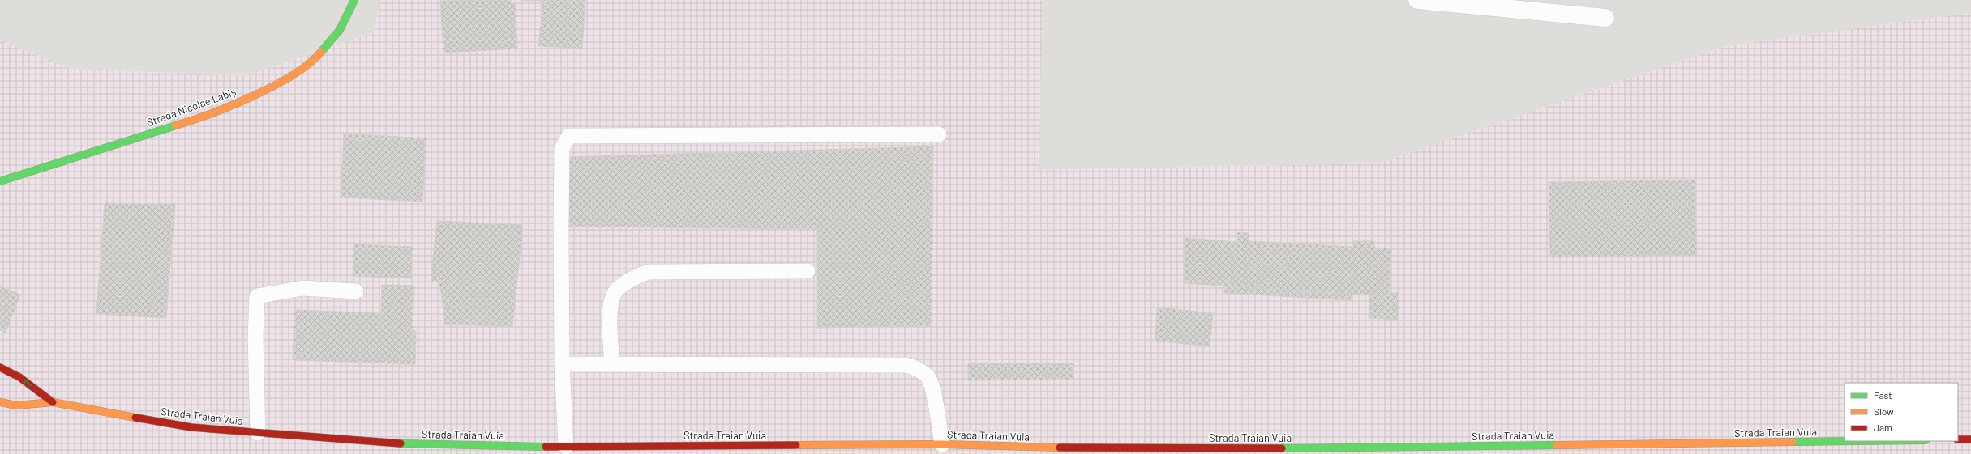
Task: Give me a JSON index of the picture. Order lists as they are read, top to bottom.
{
  "streets": {
    "main road": ["Strada Nicolae Labiș", "Strada Traian Vuia"]
  },
  "legend": ["Fast", "Slow", "Jam"]
}
